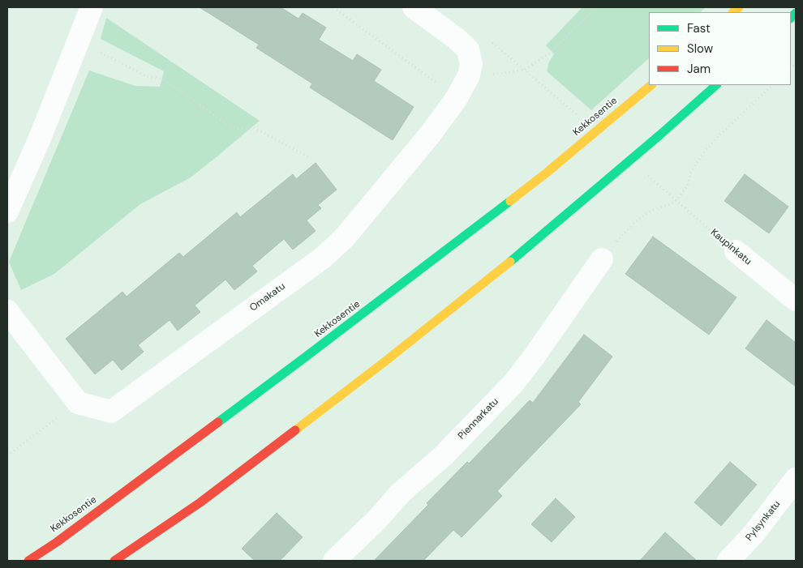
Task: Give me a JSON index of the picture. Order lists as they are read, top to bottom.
{
  "streets": {
    "highway": ["Kekkosentie"],
    "street": [
      "Kaupinkatu",
      "Omakatu",
      "Piennarkatu",
      "Pylsynkatu"
    ]
  },
  "legend": ["Fast", "Slow", "Jam"]
}
